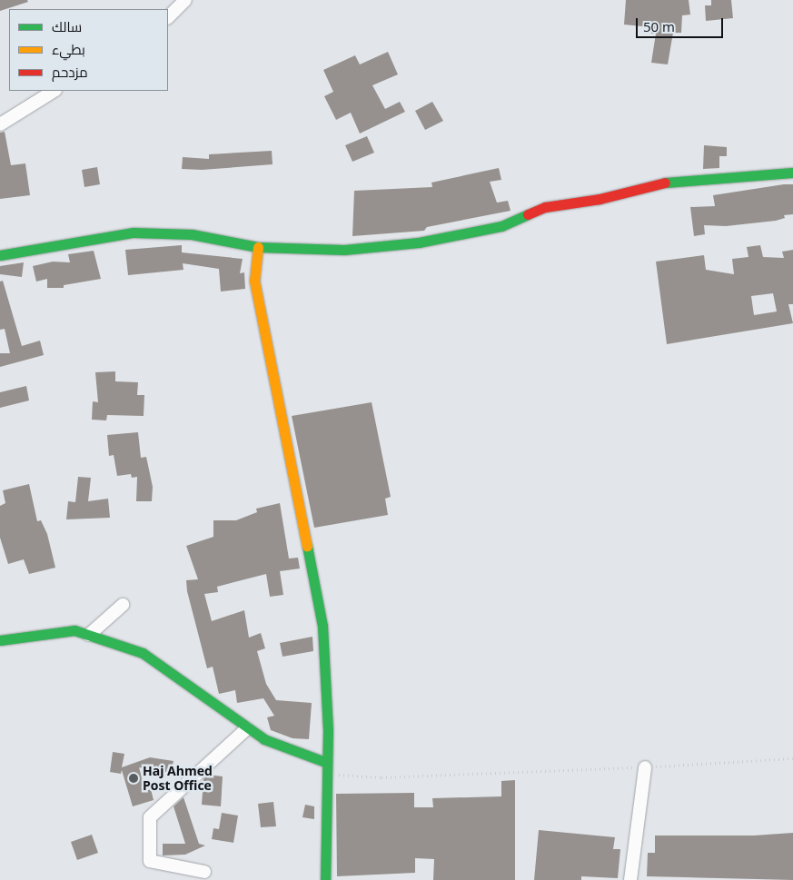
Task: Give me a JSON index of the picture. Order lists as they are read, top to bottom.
{
  "places": ["Haj Ahmed Post Office"],
  "legend": ["سالك", "بطيء", "مزدحم"],
  "scale_bar": "50 m"
}
